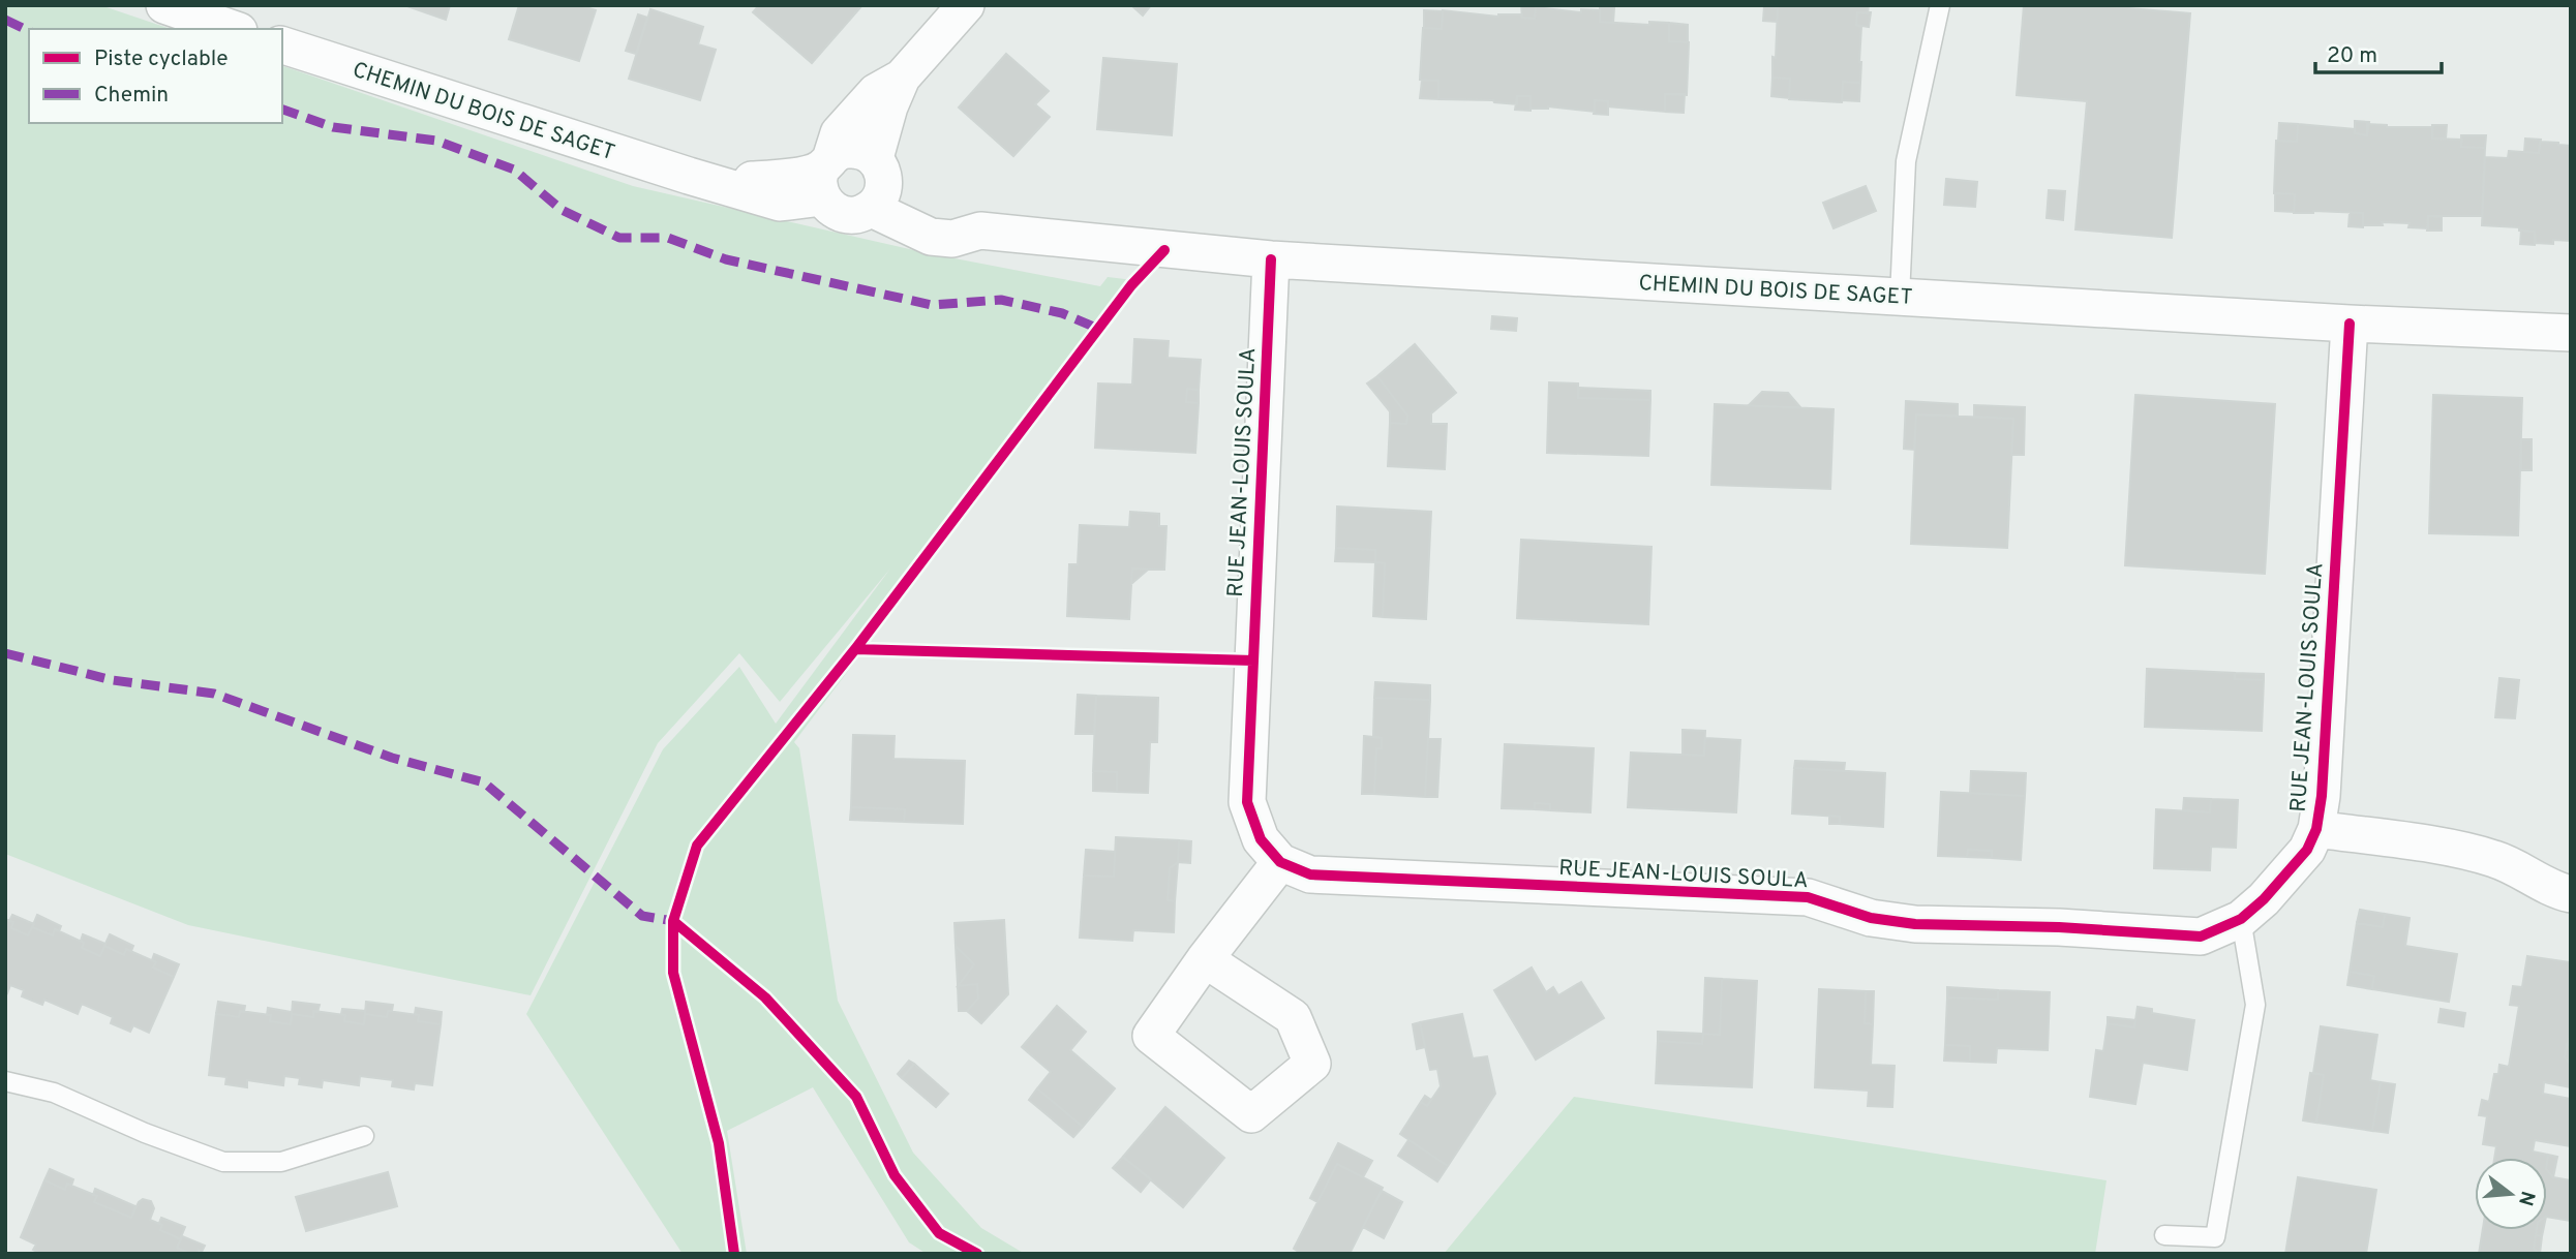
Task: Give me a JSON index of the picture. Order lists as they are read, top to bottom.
{
  "streets": {
    "street": ["CHEMIN DU BOIS DE SAGET", "RUE JEAN-LOUIS SOULA"]
  },
  "crossings": [
    ["CHEMIN DU BOIS DE SAGET", "RUE JEAN-LOUIS SOULA"]
  ],
  "legend": ["Piste cyclable", "Chemin"],
  "scale_bar": "20 m",
  "north": "right"
}
